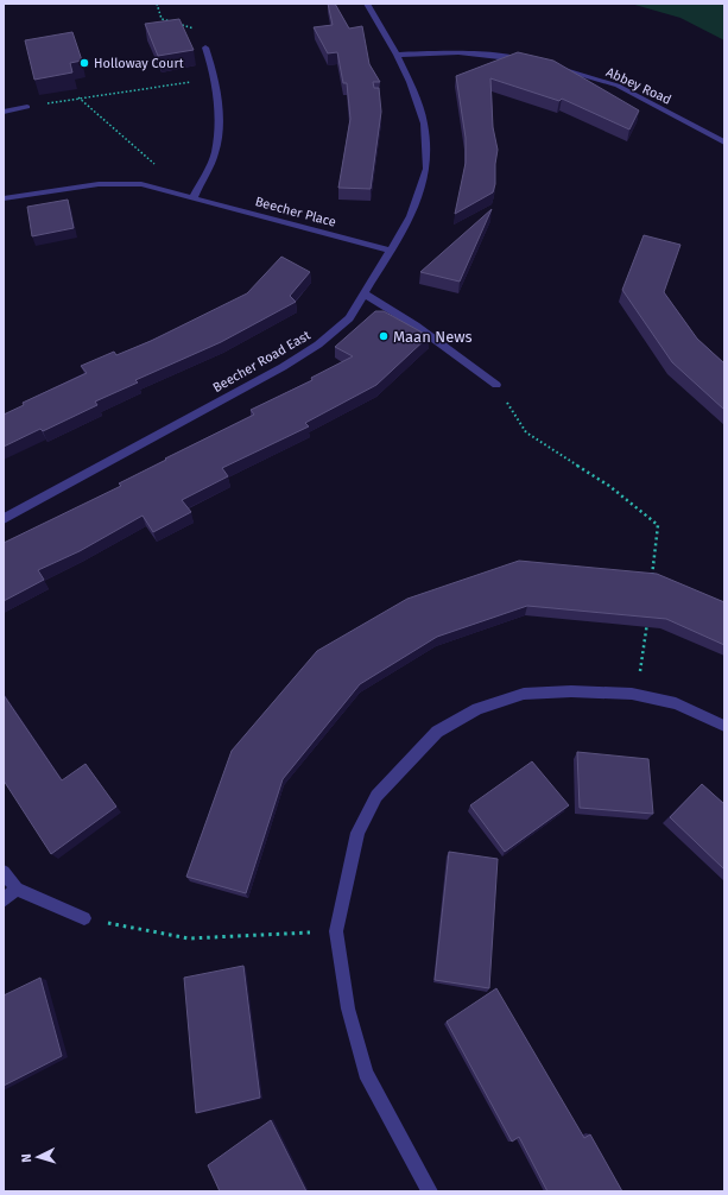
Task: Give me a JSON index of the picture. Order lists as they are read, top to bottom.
{
  "streets": {
    "street": ["Abbey Road", "Beecher Place", "Beecher Road East"]
  },
  "crossings": [
    ["Beecher Place", "Beecher Road East"]
  ],
  "places": ["Holloway Court", "Maan News"],
  "north": "left"
}
